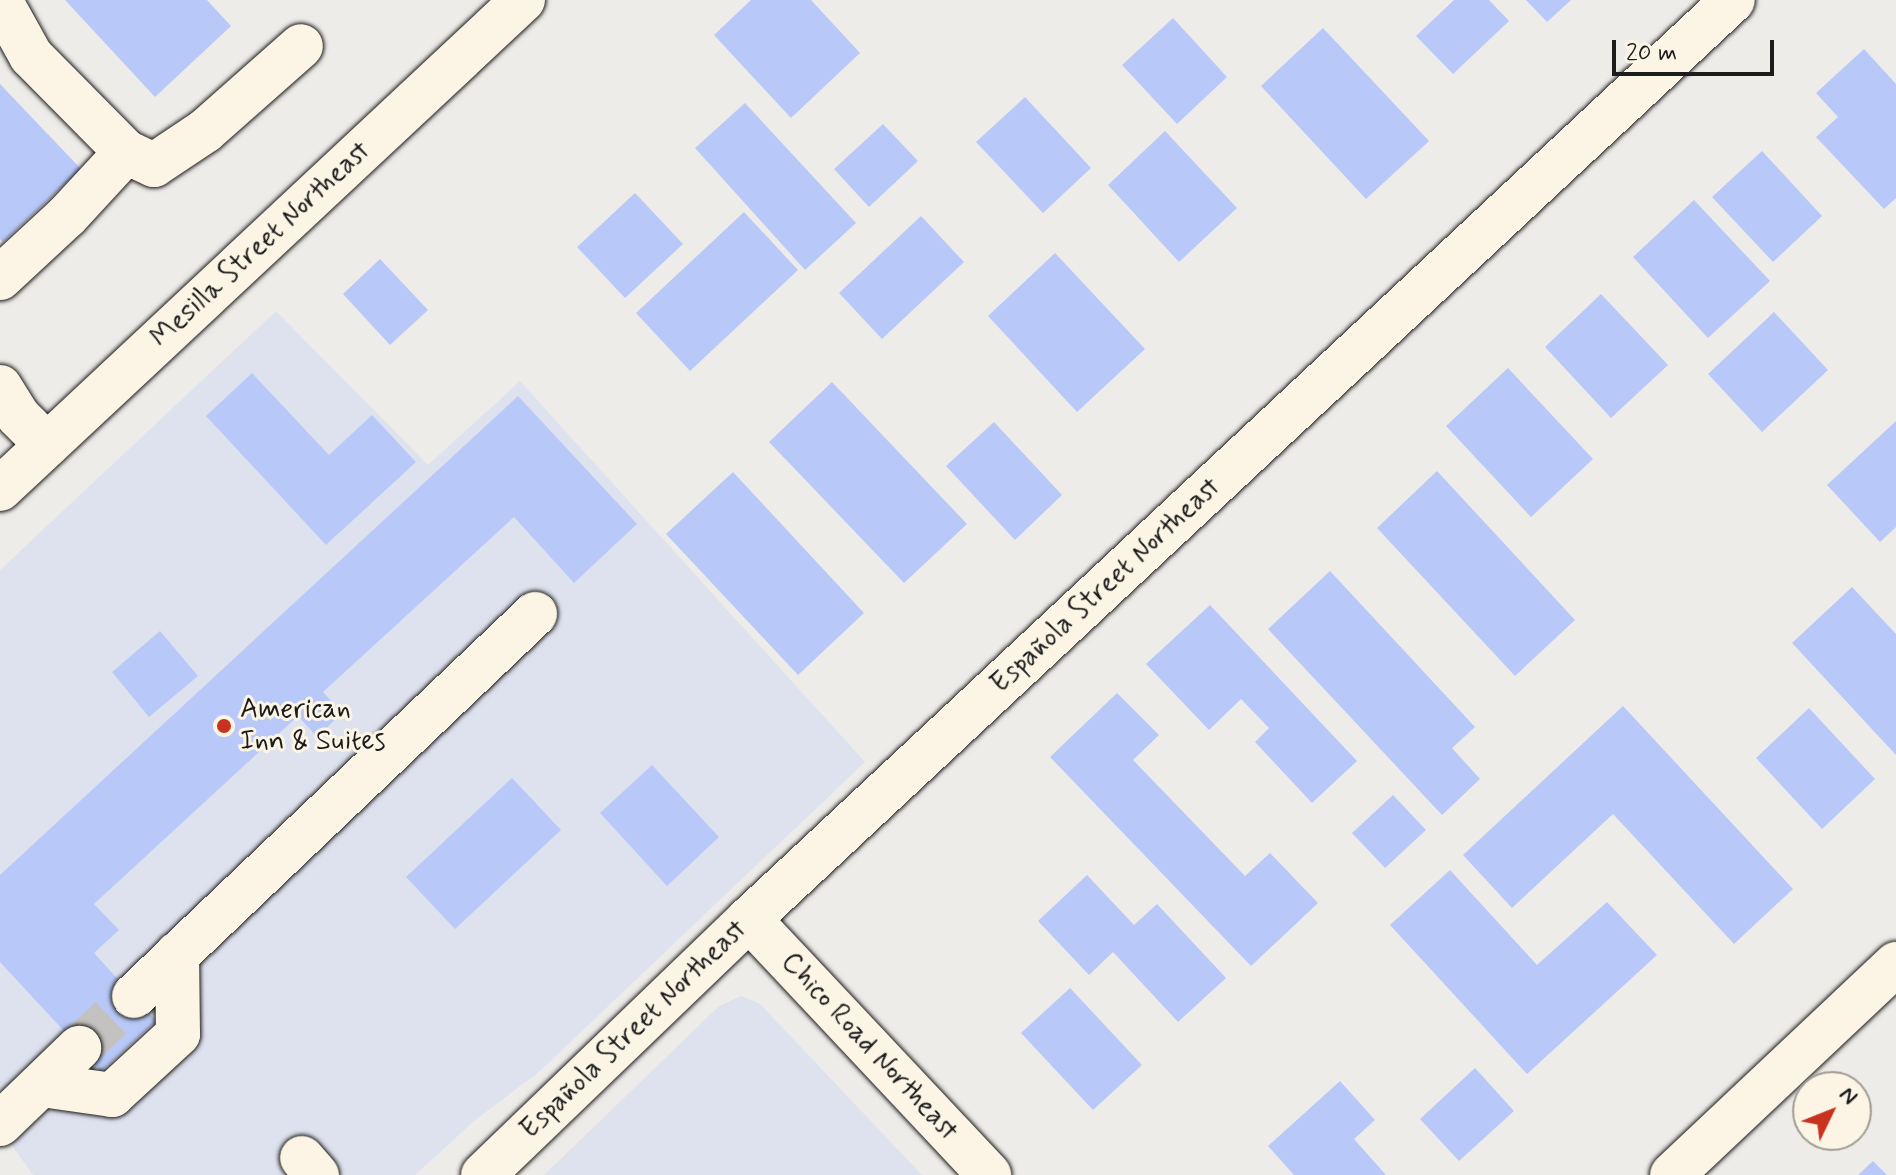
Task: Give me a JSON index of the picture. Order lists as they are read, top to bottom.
{
  "streets": {
    "street": ["Mesilla Street Northeast", "Española Street Northeast", "Chico Road Northeast"]
  },
  "crossings": [
    ["Española Street Northeast", "Chico Road Northeast"]
  ],
  "places": ["American Inn & Suites"],
  "scale_bar": "20 m",
  "north": "top right"
}
